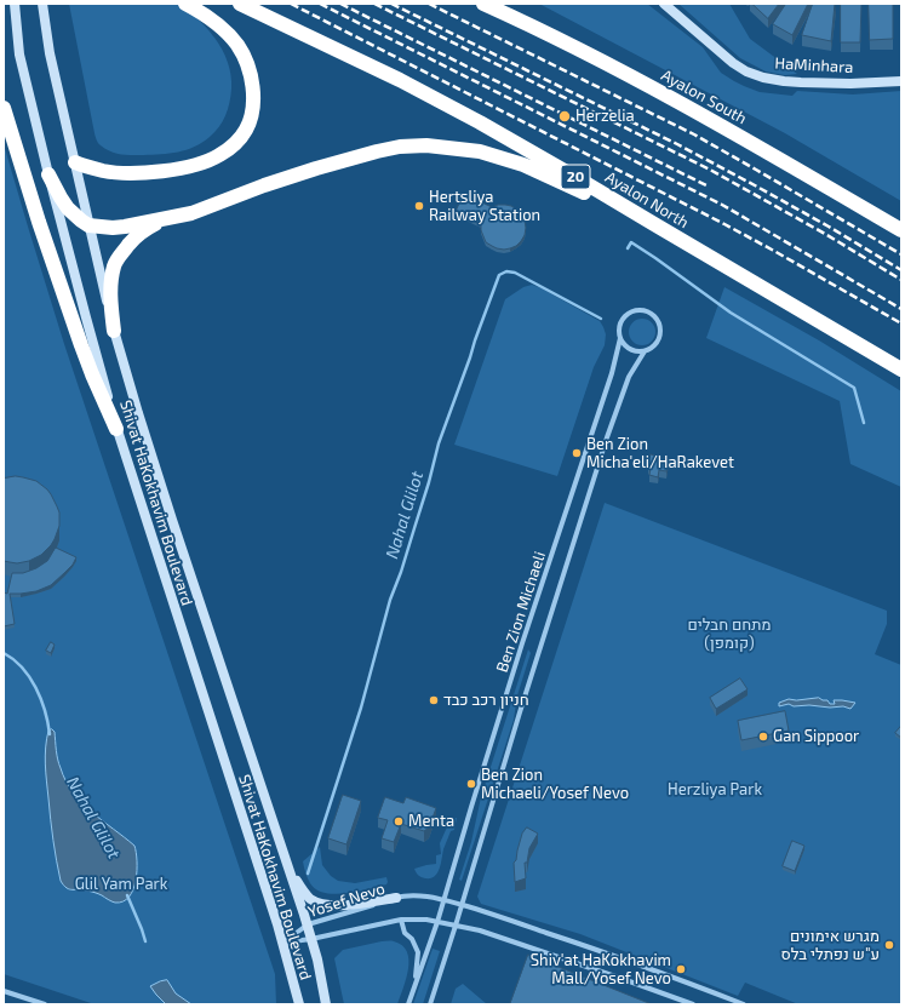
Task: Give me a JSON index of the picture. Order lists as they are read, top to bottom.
{
  "streets": {
    "highway": ["Ayalon South", "20", "Ayalon North"],
    "main road": ["HaMinhara", "Shivat HaKokhavim Boulevard"],
    "street": ["Ben Zion Michaeli", "Yosef Nevo"]
  },
  "crossings": [
    ["Shivat HaKokhavim Boulevard", "Yosef Nevo"],
    ["Ben Zion Michaeli", "Yosef Nevo"]
  ],
  "water": ["Nahal Glilot"],
  "parks": ["מתחם חבלים (קומפן)", "Herzliya Park", "Glil Yam Park"],
  "places": [
    "Herzelia",
    "Hertsliya Railway Station",
    "Ben Zion Micha'eli/HaRakevet",
    "חניון רכב כבד",
    "Gan Sippoor",
    "Ben Zion Michaeli/Yosef Nevo",
    "Menta",
    "מגרש אימונים ע\"ש נפתלי בלס",
    "Shiv'at HaKokhavim Mall/Yosef Nevo"
  ]
}
